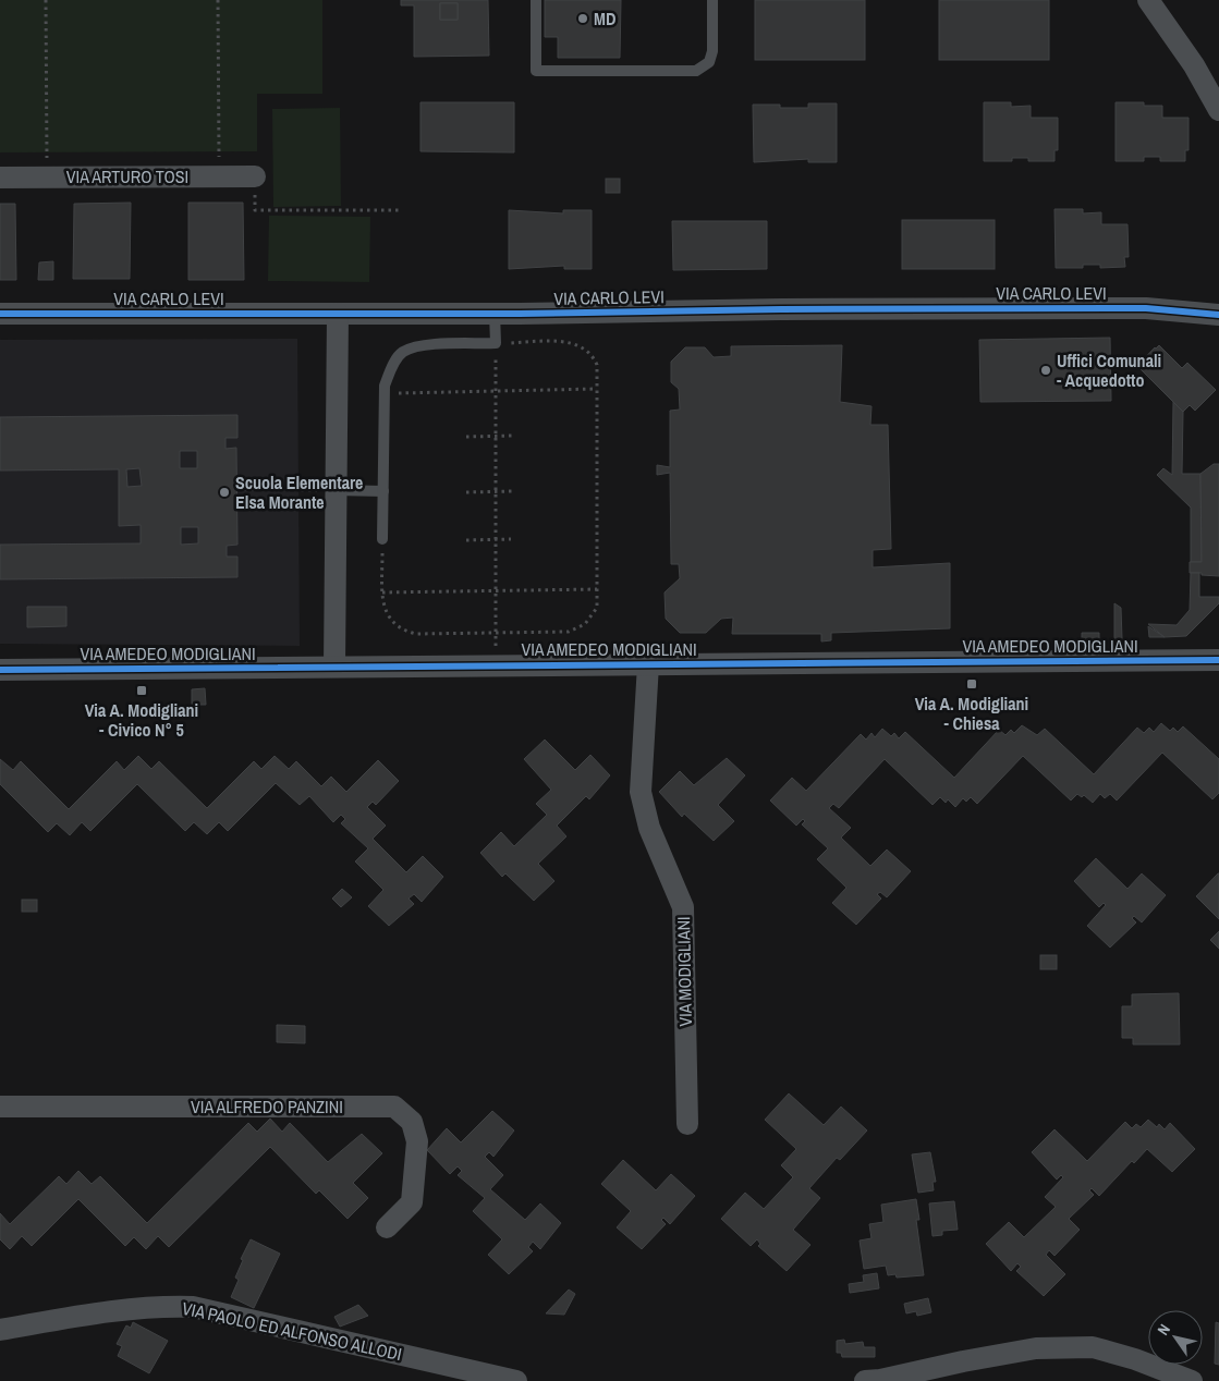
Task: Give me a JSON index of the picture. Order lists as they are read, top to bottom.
{
  "streets": {
    "street": [
      "VIA ARTURO TOSI",
      "VIA CARLO LEVI",
      "VIA AMEDEO MODIGLIANI",
      "VIA MODIGLIANI",
      "VIA ALFREDO PANZINI",
      "VIA PAOLO ED ALFONSO ALLODI"
    ]
  },
  "crossings": [
    ["VIA AMEDEO MODIGLIANI", "VIA MODIGLIANI"]
  ],
  "places": {
    "other": ["MD", "Uffici Comunali - Acquedotto", "Scuola Elementare Elsa Morante"],
    "transit": ["Via A. Modigliani - Chiesa", "Via A. Modigliani - Civico N° 5"]
  },
  "north": "top left"
}
